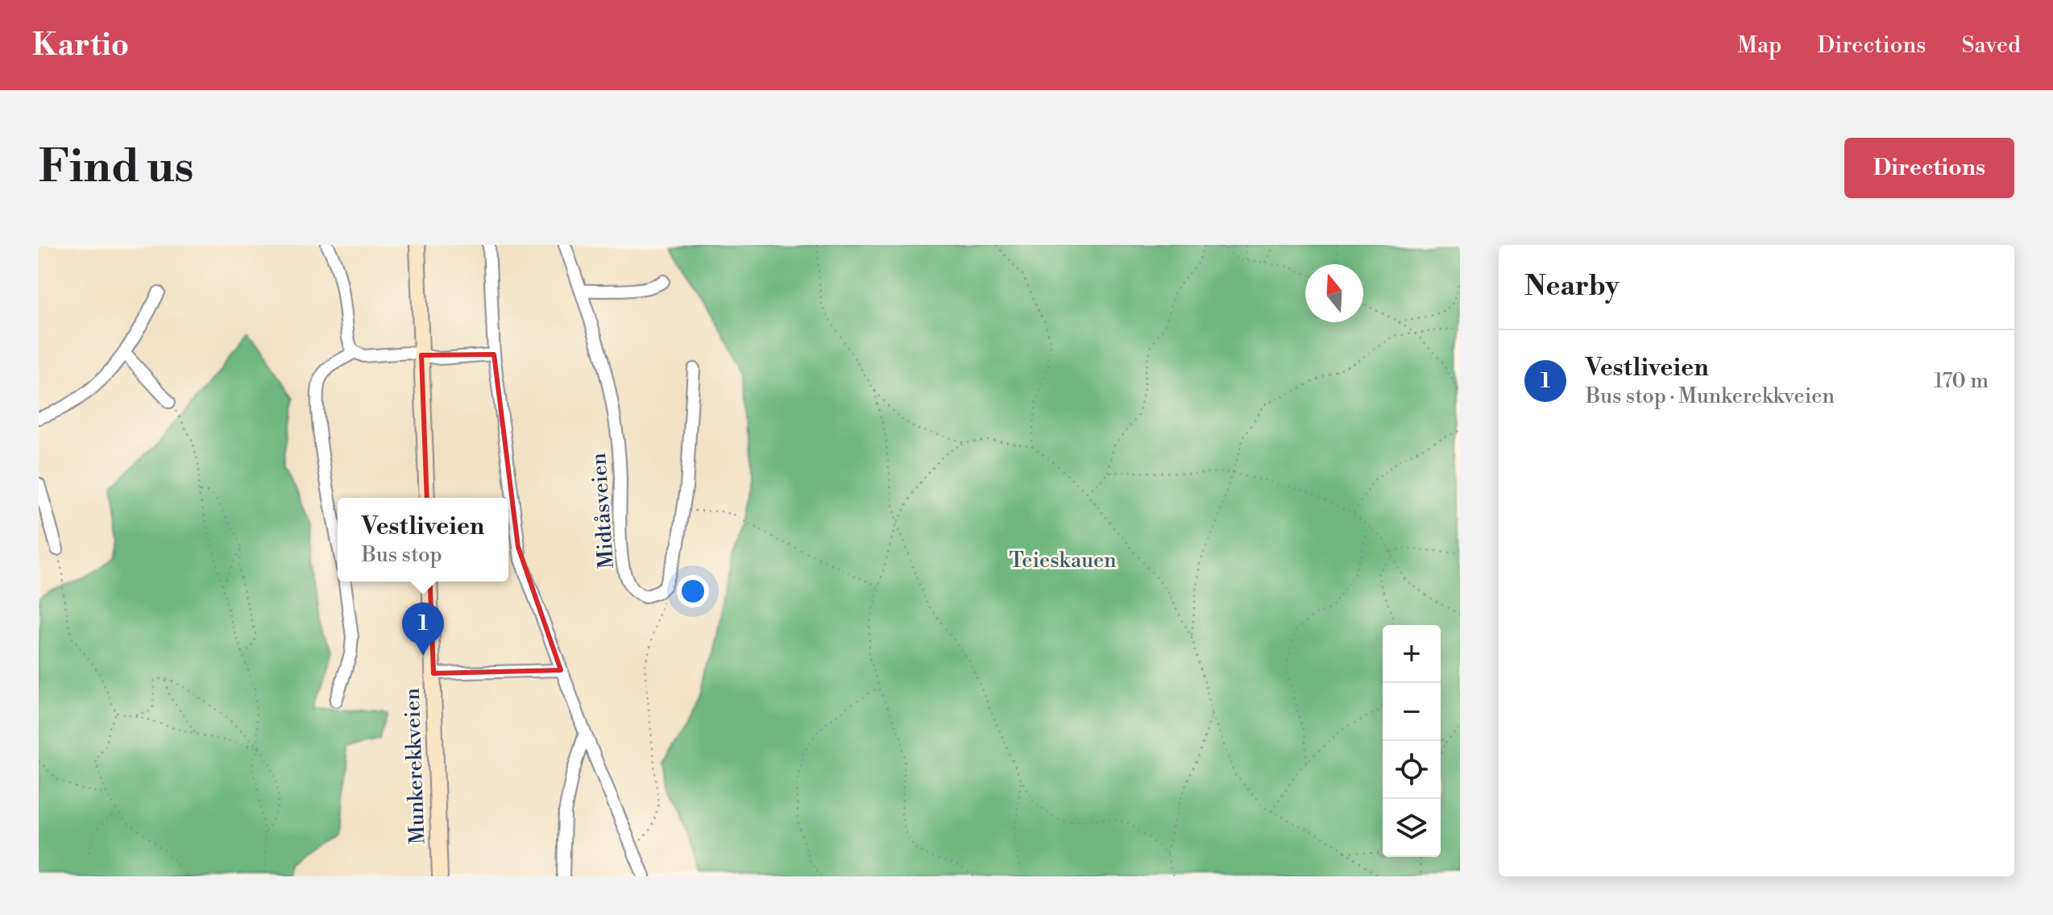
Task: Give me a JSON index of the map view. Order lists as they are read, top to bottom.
{
  "streets": {
    "main road": ["Munkerekkveien"],
    "street": ["Midtåsveien"]
  },
  "parks": ["Teieskauen"],
  "north": "top",
  "page": {
    "header": "Kartio",
    "nav": ["Map", "Directions", "Saved"],
    "buttons": "Directions",
    "title": "Find us",
    "heading": "Nearby",
    "list": [
      {
        "mark": "1",
        "name": "Vestliveien",
        "note": "Bus stop · Munkerekkveien",
        "value": "170 m"
      }
    ],
    "popup": ["Vestliveien", "Bus stop"],
    "pins": "1",
    "map_buttons": ["+", "−"]
  }
}
